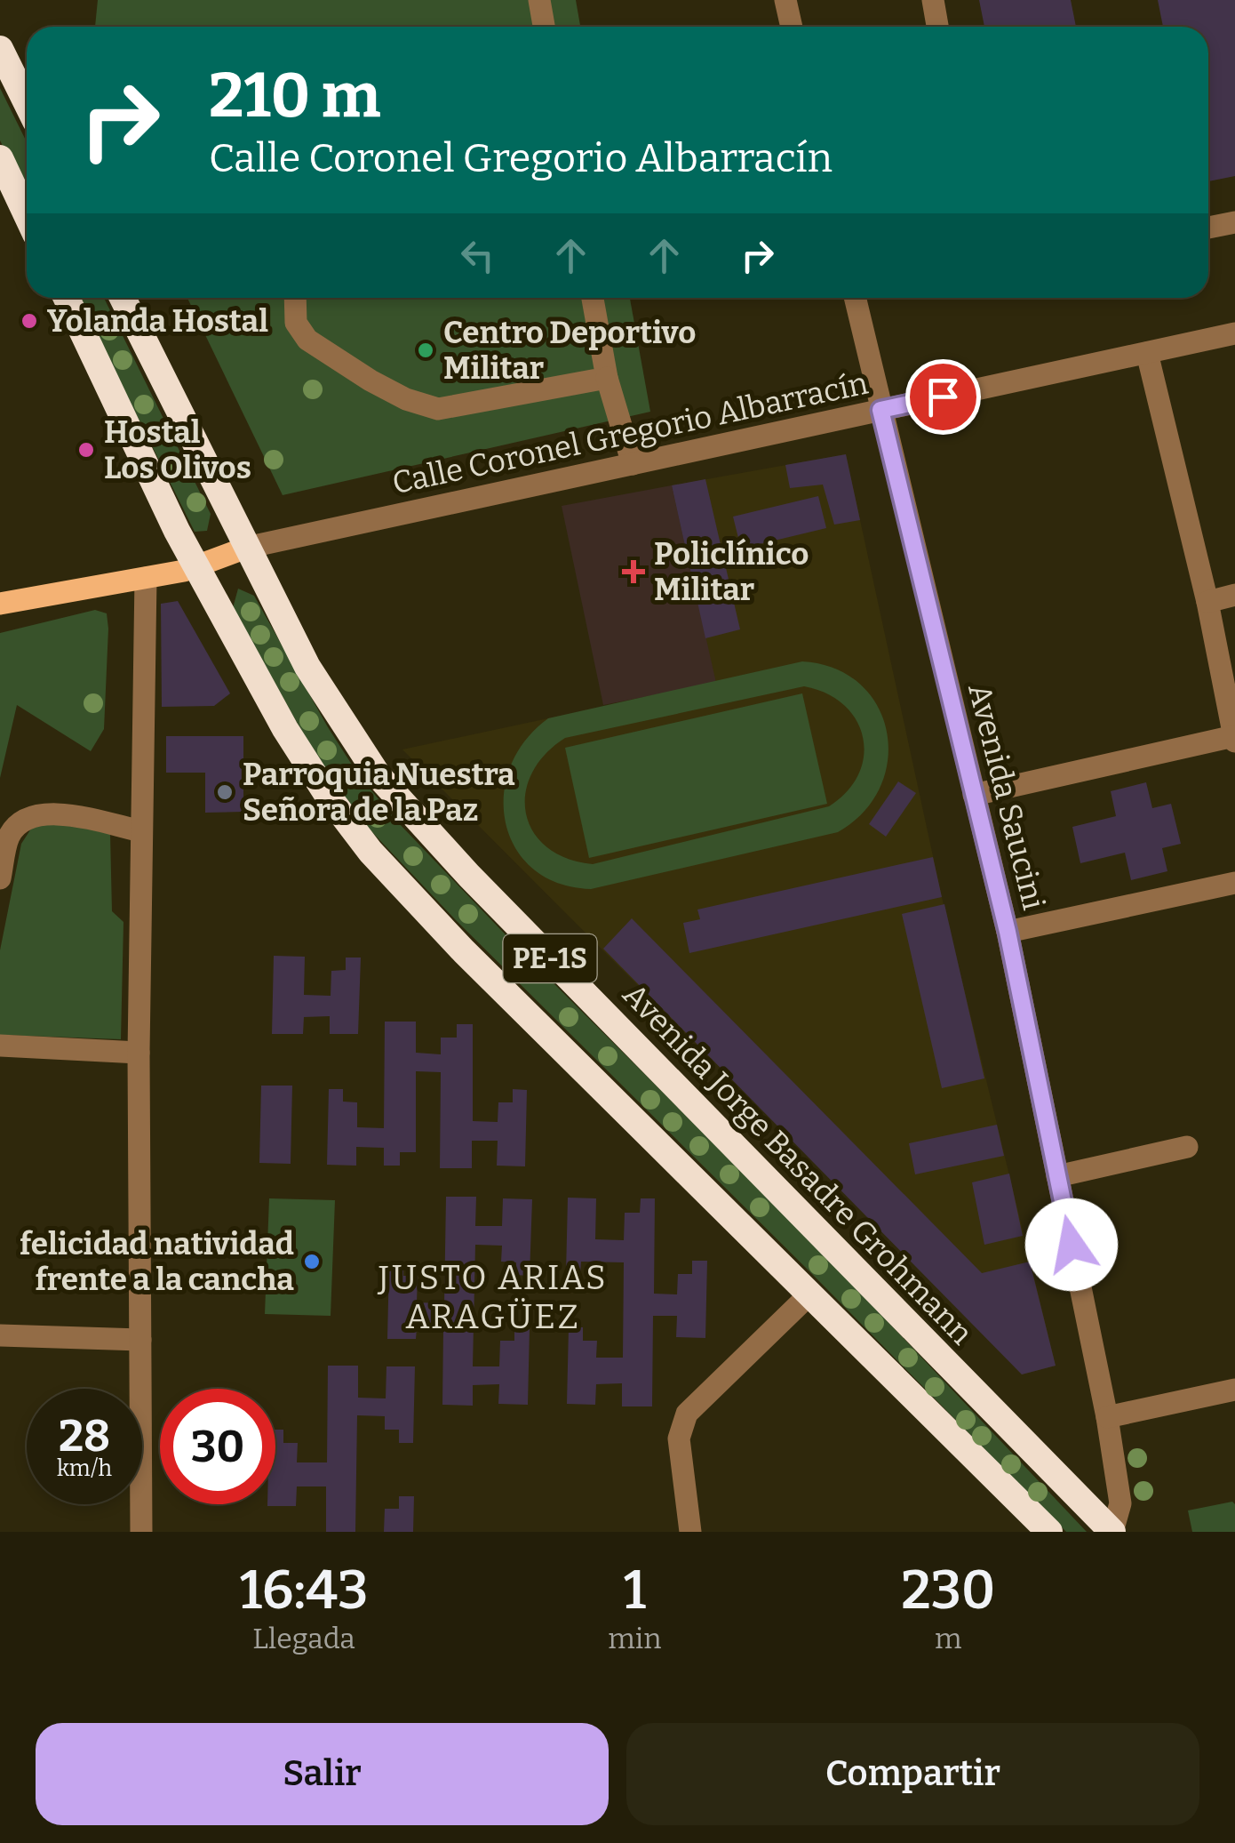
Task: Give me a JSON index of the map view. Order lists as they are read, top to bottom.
{
  "streets": {
    "highway": ["PE-1S", "Avenida Jorge Basadre Grohmann"],
    "street": ["Calle Coronel Gregorio Albarracín", "Avenida Saucini"]
  },
  "crossings": [
    ["Calle Coronel Gregorio Albarracín", "Avenida Saucini"],
    ["Calle Coronel Gregorio Albarracín", "Avenida Jorge Basadre Grohmann"],
    ["Avenida Saucini", "Avenida Jorge Basadre Grohmann"]
  ],
  "districts": ["JUSTO ARIAS ARAGÜEZ"],
  "places": {
    "other": [
      "Yolanda Hostal",
      "Centro Deportivo Militar",
      "Hostal Los Olivos",
      "Parroquia Nuestra Señora de la Paz",
      "felicidad natividad frente a la cancha"
    ],
    "health": ["Policlínico Militar"]
  },
  "page": {
    "turn": ["210 m", "Calle Coronel Gregorio Albarracín"],
    "speed": "28 km/h",
    "limit": "30",
    "eta": [
      "16:43",
      "Llegada",
      "1",
      "min",
      "230",
      "m"
    ],
    "buttons": ["Salir", "Compartir"]
  }
}
